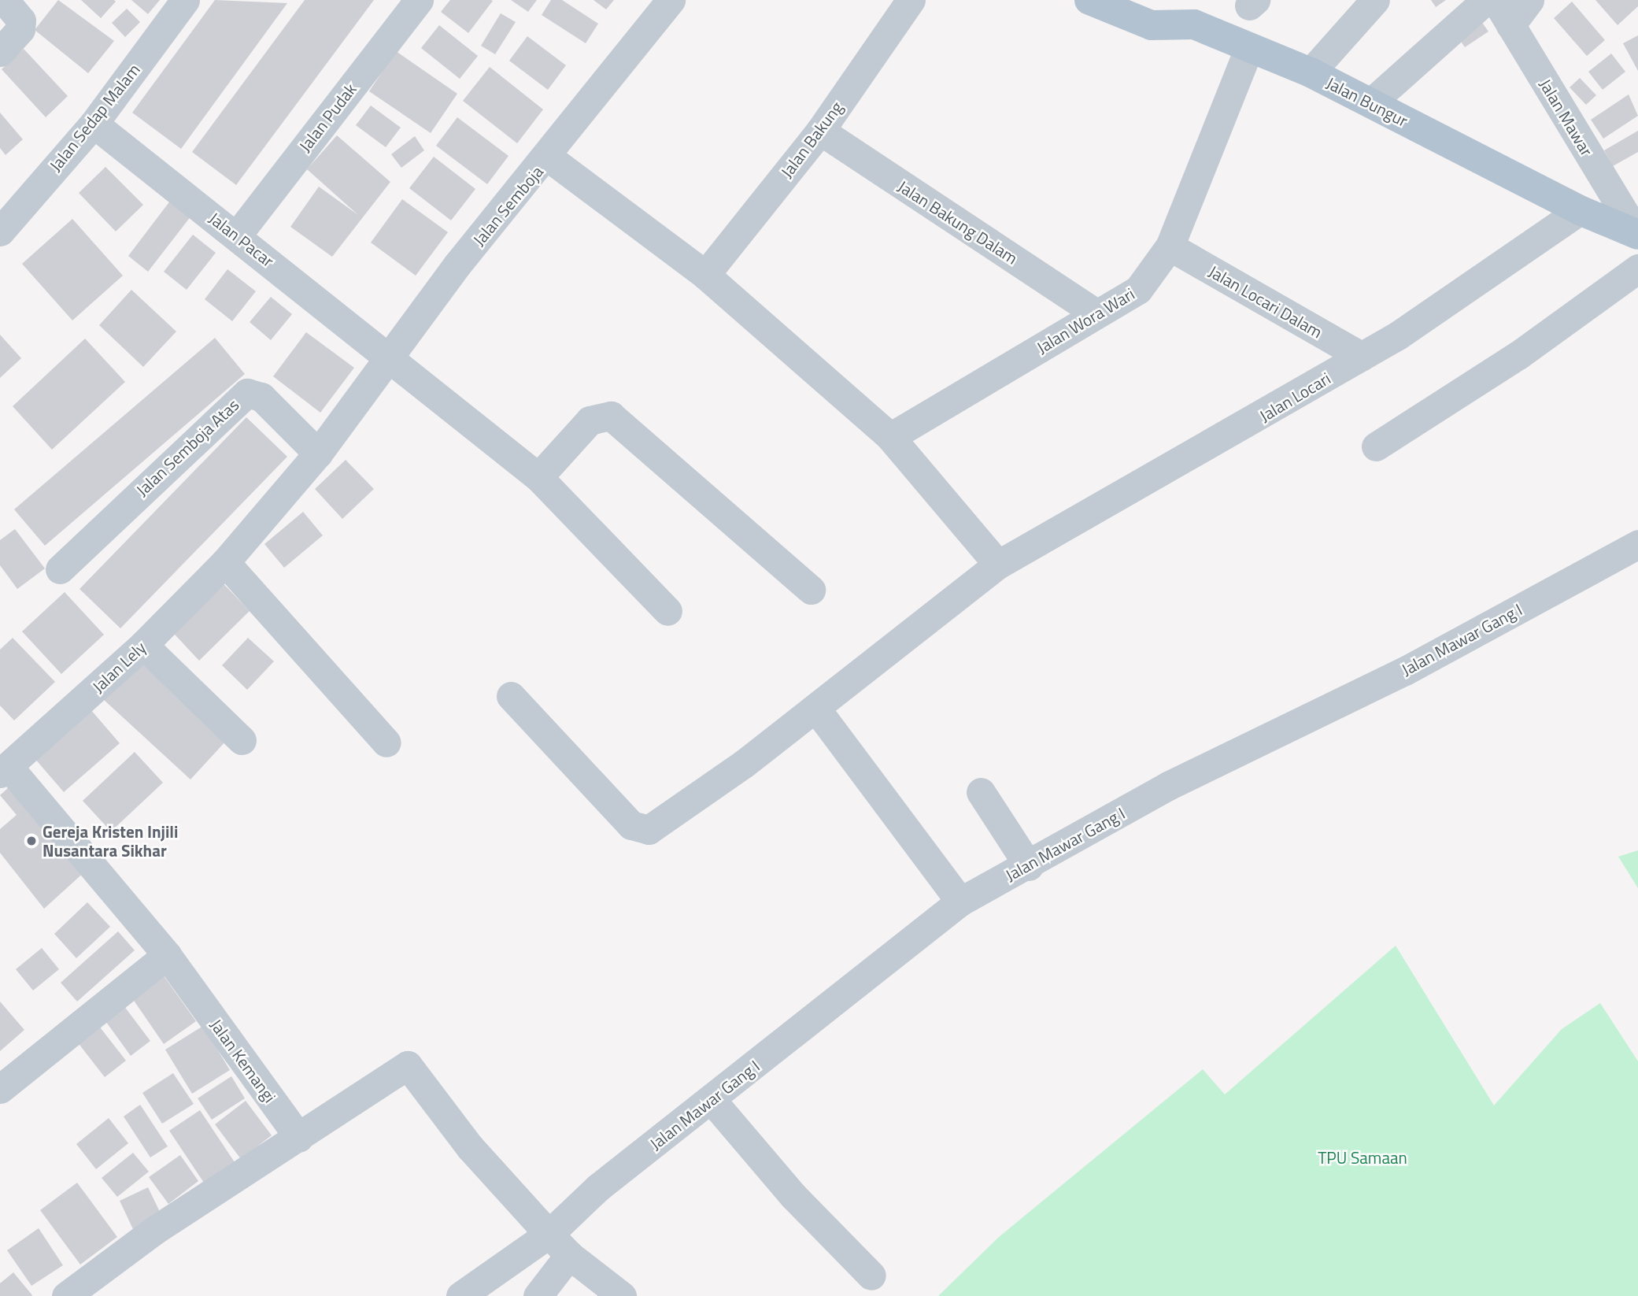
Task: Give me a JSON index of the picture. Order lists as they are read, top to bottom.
{
  "streets": {
    "main road": ["Jalan Bungur"],
    "street": [
      "Jalan Sedap Malam",
      "Jalan Pudak",
      "Jalan Mawar",
      "Jalan Bakung",
      "Jalan Semboja",
      "Jalan Bakung Dalam",
      "Jalan Pacar",
      "Jalan Locari Dalam",
      "Jalan Wora Wari",
      "Jalan Locari",
      "Jalan Semboja Atas",
      "Jalan Mawar Gang I",
      "Jalan Lely",
      "Jalan Kemangi"
    ]
  },
  "crossings": [
    ["Jalan Bungur", "Jalan Mawar"],
    ["Jalan Bungur", "Jalan Wora Wari"],
    ["Jalan Bungur", "Jalan Locari"],
    ["Jalan Sedap Malam", "Jalan Pacar"],
    ["Jalan Pudak", "Jalan Pacar"],
    ["Jalan Bakung", "Jalan Bakung Dalam"],
    ["Jalan Semboja", "Jalan Pacar"],
    ["Jalan Semboja", "Jalan Semboja Atas"],
    ["Jalan Bakung Dalam", "Jalan Wora Wari"],
    ["Jalan Locari Dalam", "Jalan Wora Wari"],
    ["Jalan Locari Dalam", "Jalan Locari"],
    ["Jalan Lely", "Jalan Kemangi"]
  ],
  "parks": ["TPU Samaan"],
  "places": ["Gereja Kristen Injili Nusantara Sikhar"]
}
